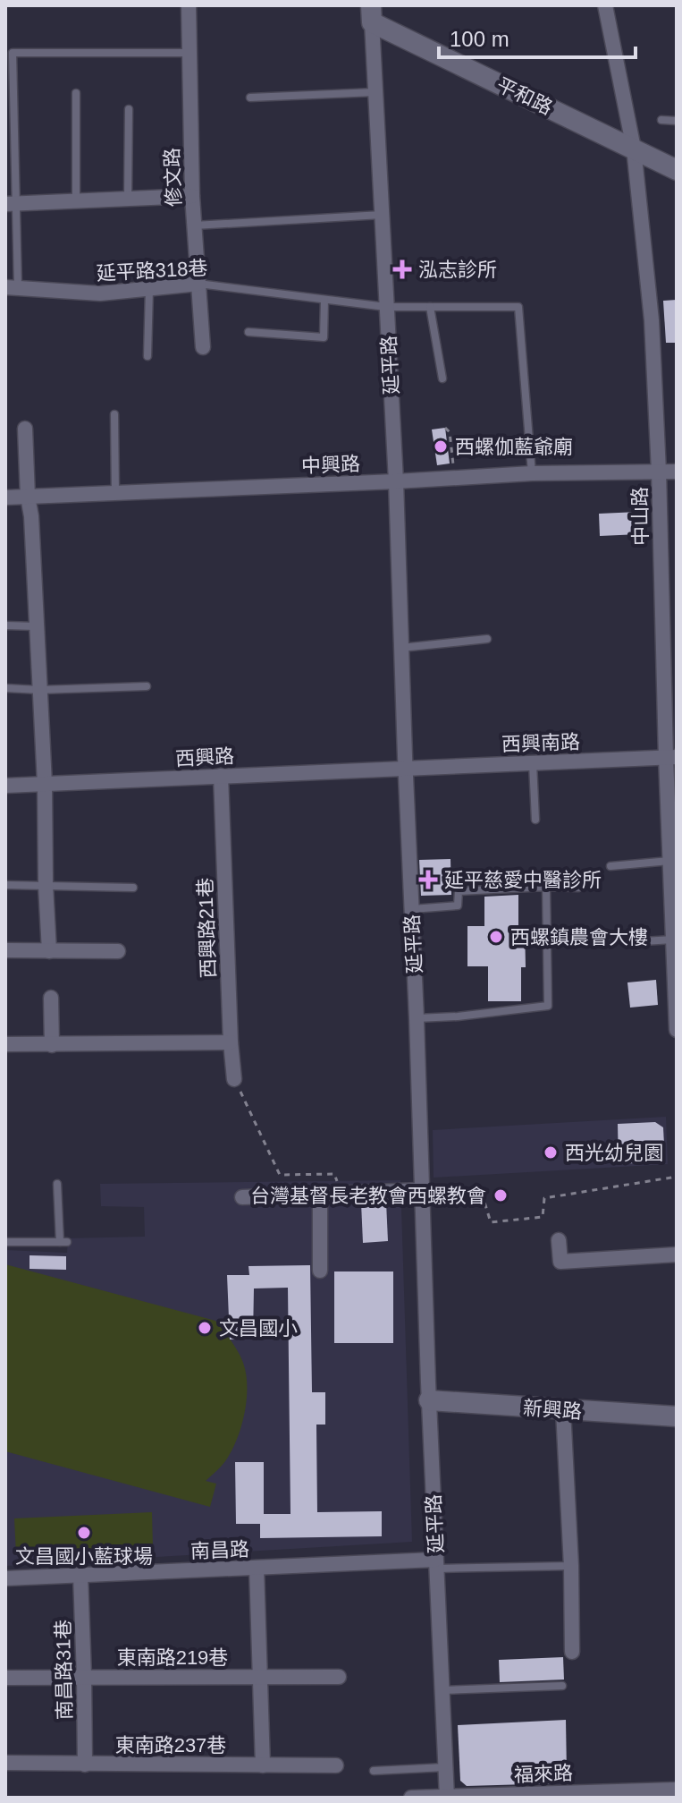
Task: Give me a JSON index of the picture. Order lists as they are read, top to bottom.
{
  "streets": {
    "main road": ["平和路", "新興路"],
    "street": [
      "修文路",
      "延平路318巷",
      "延平路",
      "中興路",
      "中山路",
      "西興南路",
      "西興路",
      "西興路21巷",
      "南昌路",
      "東南路219巷",
      "南昌路31巷",
      "東南路237巷",
      "福來路"
    ]
  },
  "crossings": [
    ["平和路", "延平路"],
    ["平和路", "中山路"],
    ["修文路", "延平路318巷"],
    ["延平路318巷", "延平路"],
    ["延平路318巷", "中興路"],
    ["延平路", "中興路"],
    ["延平路", "西興南路"],
    ["延平路", "西興路"],
    ["延平路", "新興路"],
    ["延平路", "南昌路"],
    ["延平路", "福來路"],
    ["中興路", "中山路"],
    ["中山路", "西興南路"],
    ["西興南路", "西興路"],
    ["西興路", "西興路21巷"],
    ["南昌路", "南昌路31巷"],
    ["東南路219巷", "南昌路31巷"],
    ["南昌路31巷", "東南路237巷"]
  ],
  "places": {
    "health": ["泓志診所", "延平慈愛中醫診所"],
    "other": [
      "西螺伽藍爺廟",
      "西螺鎮農會大樓",
      "西光幼兒園",
      "台灣基督長老教會西螺教會",
      "文昌國小",
      "文昌國小藍球場"
    ]
  },
  "scale_bar": "100 m"
}
